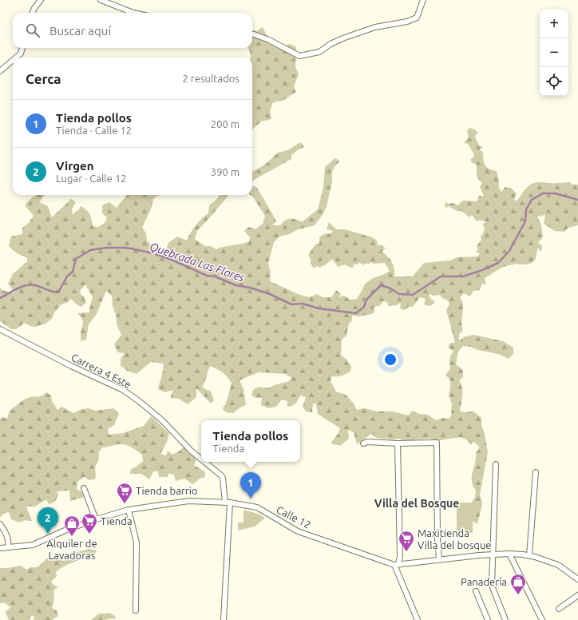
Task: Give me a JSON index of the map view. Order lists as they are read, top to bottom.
{
  "streets": {
    "street": ["Carrera 4 Este", "Calle 12"]
  },
  "crossings": [
    ["Carrera 4 Este", "Calle 12"]
  ],
  "districts": ["Villa del Bosque"],
  "water": ["Quebrada Las Flores"],
  "places": {
    "supermarket": ["Tienda barrio", "Tienda", "Maxitienda Villa del bosque"],
    "shop": ["Alquiler de Lavadoras", "Panadería"]
  },
  "page": {
    "map_buttons": ["+", "−"],
    "search": "Buscar aquí",
    "heading": ["Cerca", "2 resultados"],
    "list": [
      {
        "mark": "1",
        "name": "Tienda pollos",
        "note": "Tienda · Calle 12",
        "value": "200 m"
      },
      {
        "mark": "2",
        "name": "Virgen",
        "note": "Lugar · Calle 12",
        "value": "390 m"
      }
    ],
    "popup": ["Tienda pollos", "Tienda"],
    "pins": ["1", "2"]
  }
}
